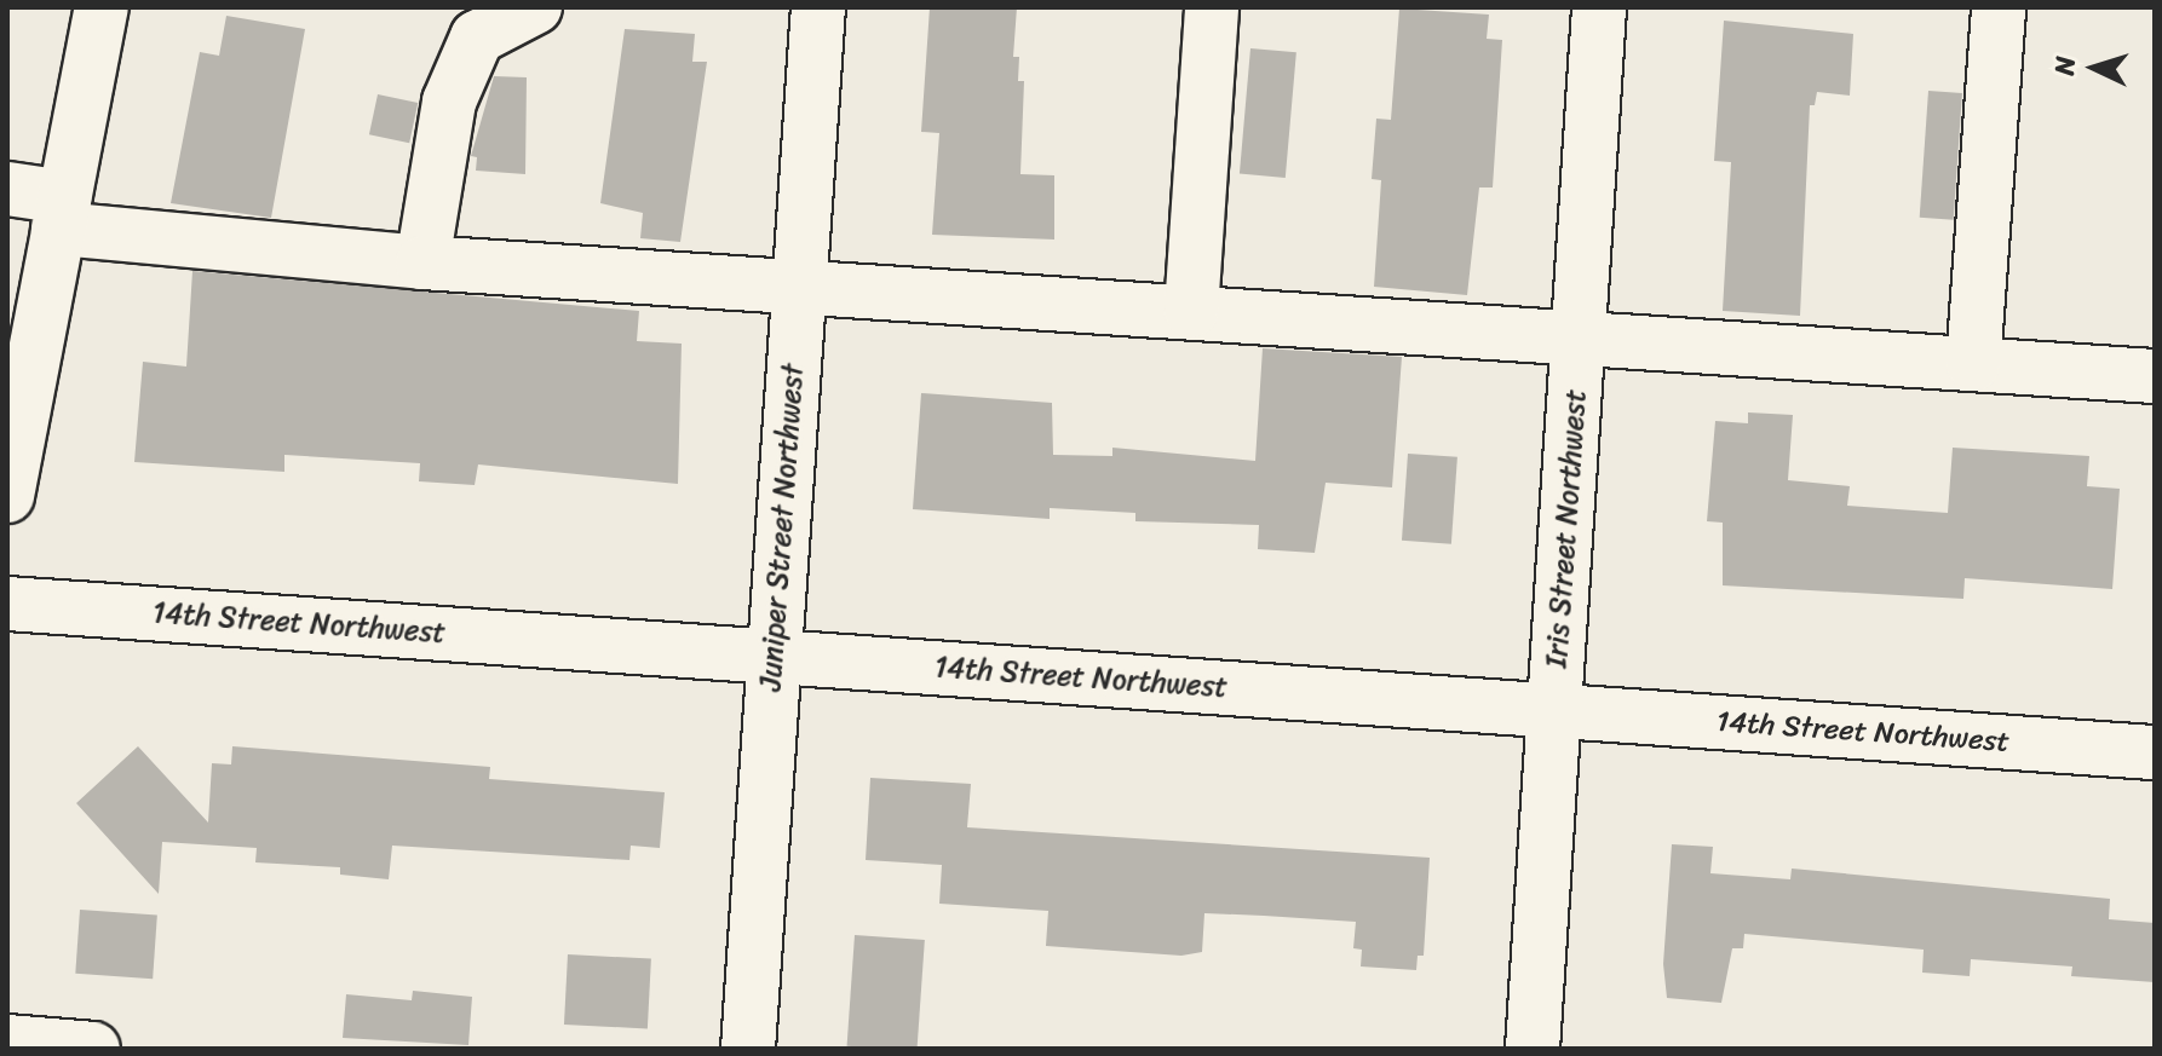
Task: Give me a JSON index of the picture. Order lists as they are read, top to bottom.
{
  "streets": {
    "street": ["Juniper Street Northwest", "Iris Street Northwest", "14th Street Northwest"]
  },
  "crossings": [
    ["Juniper Street Northwest", "14th Street Northwest"],
    ["Iris Street Northwest", "14th Street Northwest"]
  ],
  "north": "left"
}
